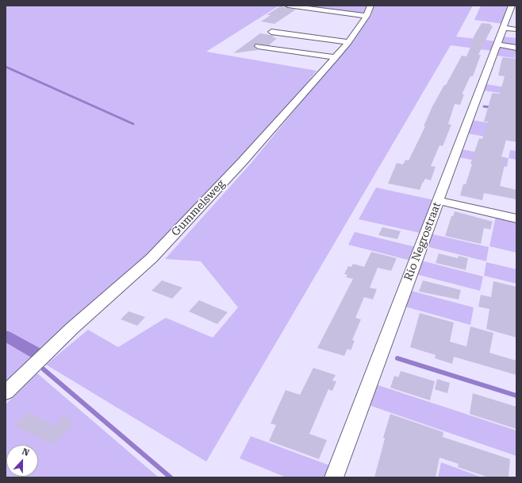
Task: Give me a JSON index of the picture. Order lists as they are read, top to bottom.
{
  "streets": {
    "street": ["Gummelsweg", "Rio Negrostraat"]
  },
  "north": "top"
}
